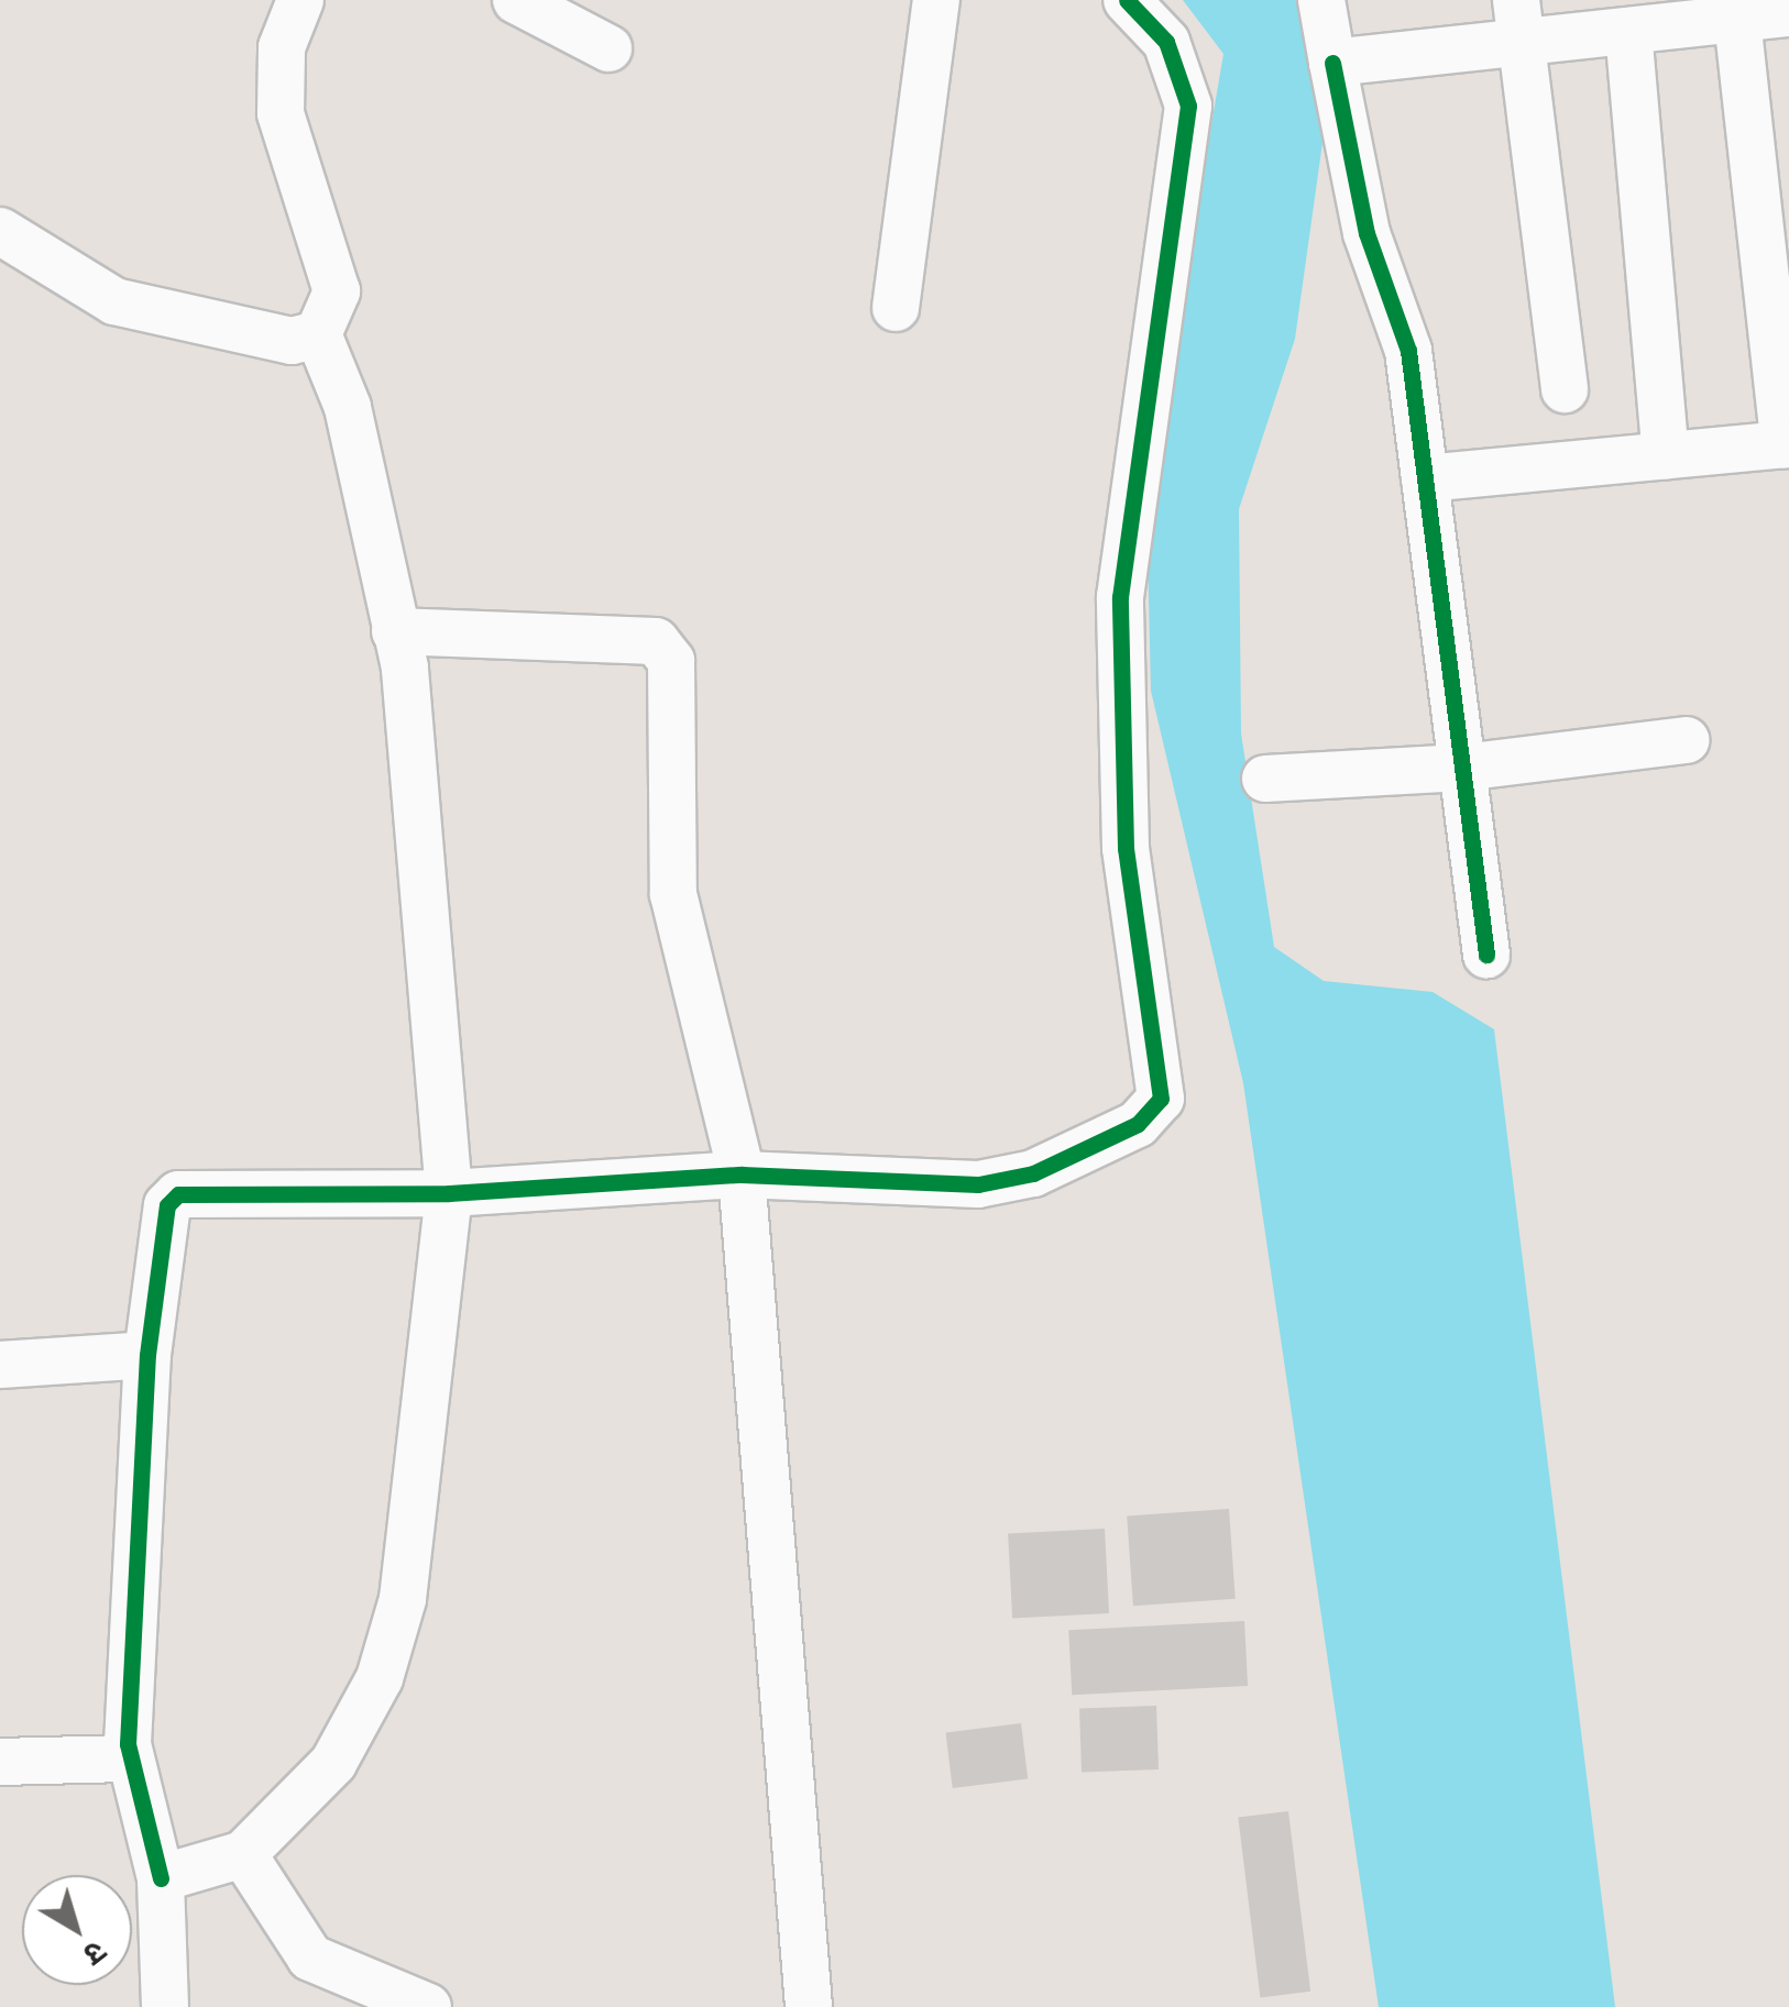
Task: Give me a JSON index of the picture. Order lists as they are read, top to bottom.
{
  "north": "bottom right"
}
